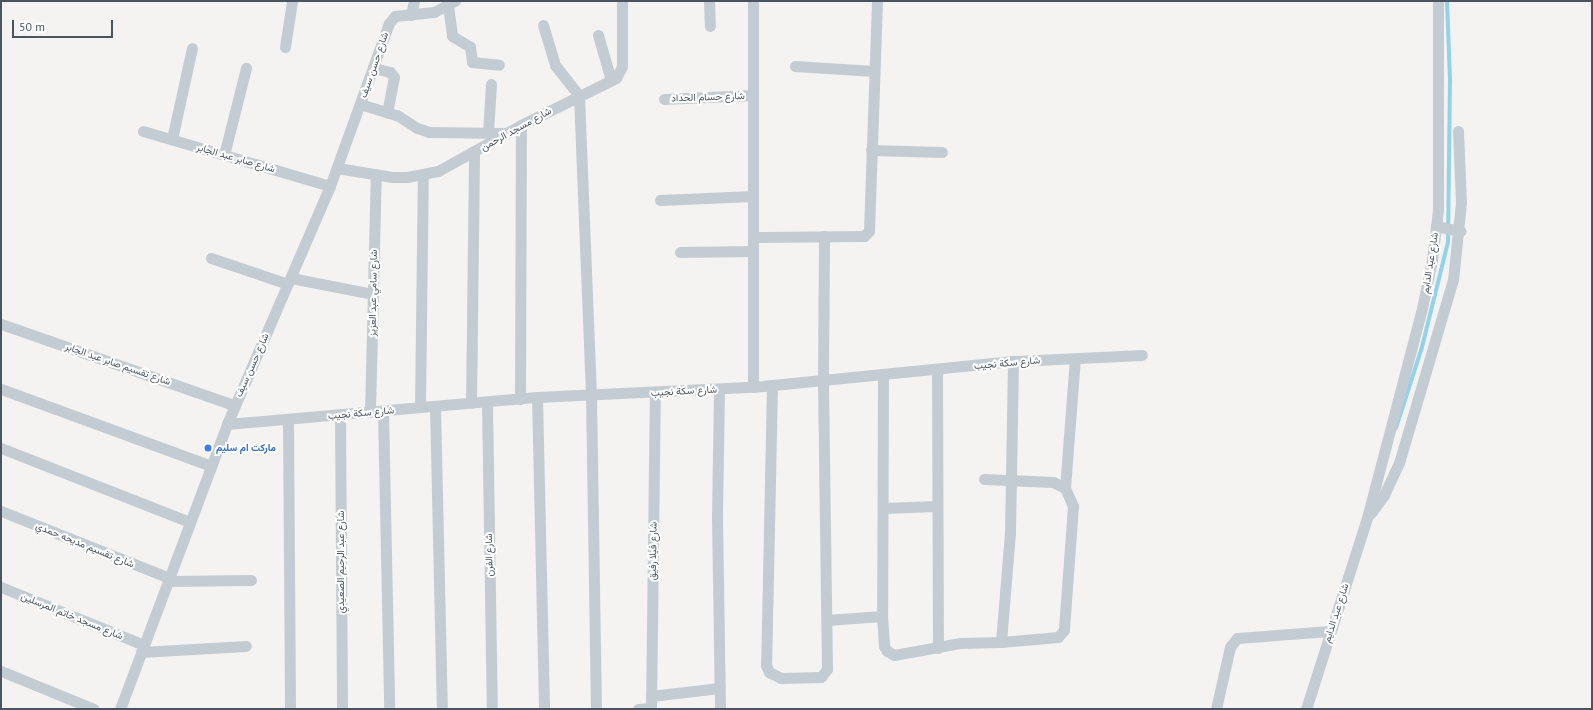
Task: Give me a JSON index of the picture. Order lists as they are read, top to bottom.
{
  "streets": {
    "street": [
      "شارع حسن سيف",
      "شارع حسام الحداد",
      "شارع مسجد الرحمن",
      "شارع صابر عبد الجابر",
      "شارع عبد الدايم",
      "شارع سامي عبد العزيز",
      "شارع سكة نجيب",
      "شارع تقسيم صابر عبد الجابر",
      "شارع تقسيم مديحه حمدي",
      "شارع فيلا رفيق",
      "شارع الفرن",
      "شارع عبد الرحيم الصعيدي",
      "شارع مسجد خاتم المرسلين"
    ]
  },
  "crossings": [
    ["شارع حسن سيف", "شارع مسجد الرحمن"],
    ["شارع حسن سيف", "شارع صابر عبد الجابر"],
    ["شارع حسن سيف", "شارع سكة نجيب"],
    ["شارع حسن سيف", "شارع تقسيم صابر عبد الجابر"],
    ["شارع حسن سيف", "شارع تقسيم مديحه حمدي"],
    ["شارع حسن سيف", "شارع مسجد خاتم المرسلين"],
    ["شارع مسجد الرحمن", "شارع سامي عبد العزيز"],
    ["شارع سامي عبد العزيز", "شارع سكة نجيب"],
    ["شارع سكة نجيب", "شارع فيلا رفيق"],
    ["شارع سكة نجيب", "شارع الفرن"],
    ["شارع سكة نجيب", "شارع عبد الرحيم الصعيدي"]
  ],
  "places": ["ماركت ام سليم"],
  "scale_bar": "50 m"
}
